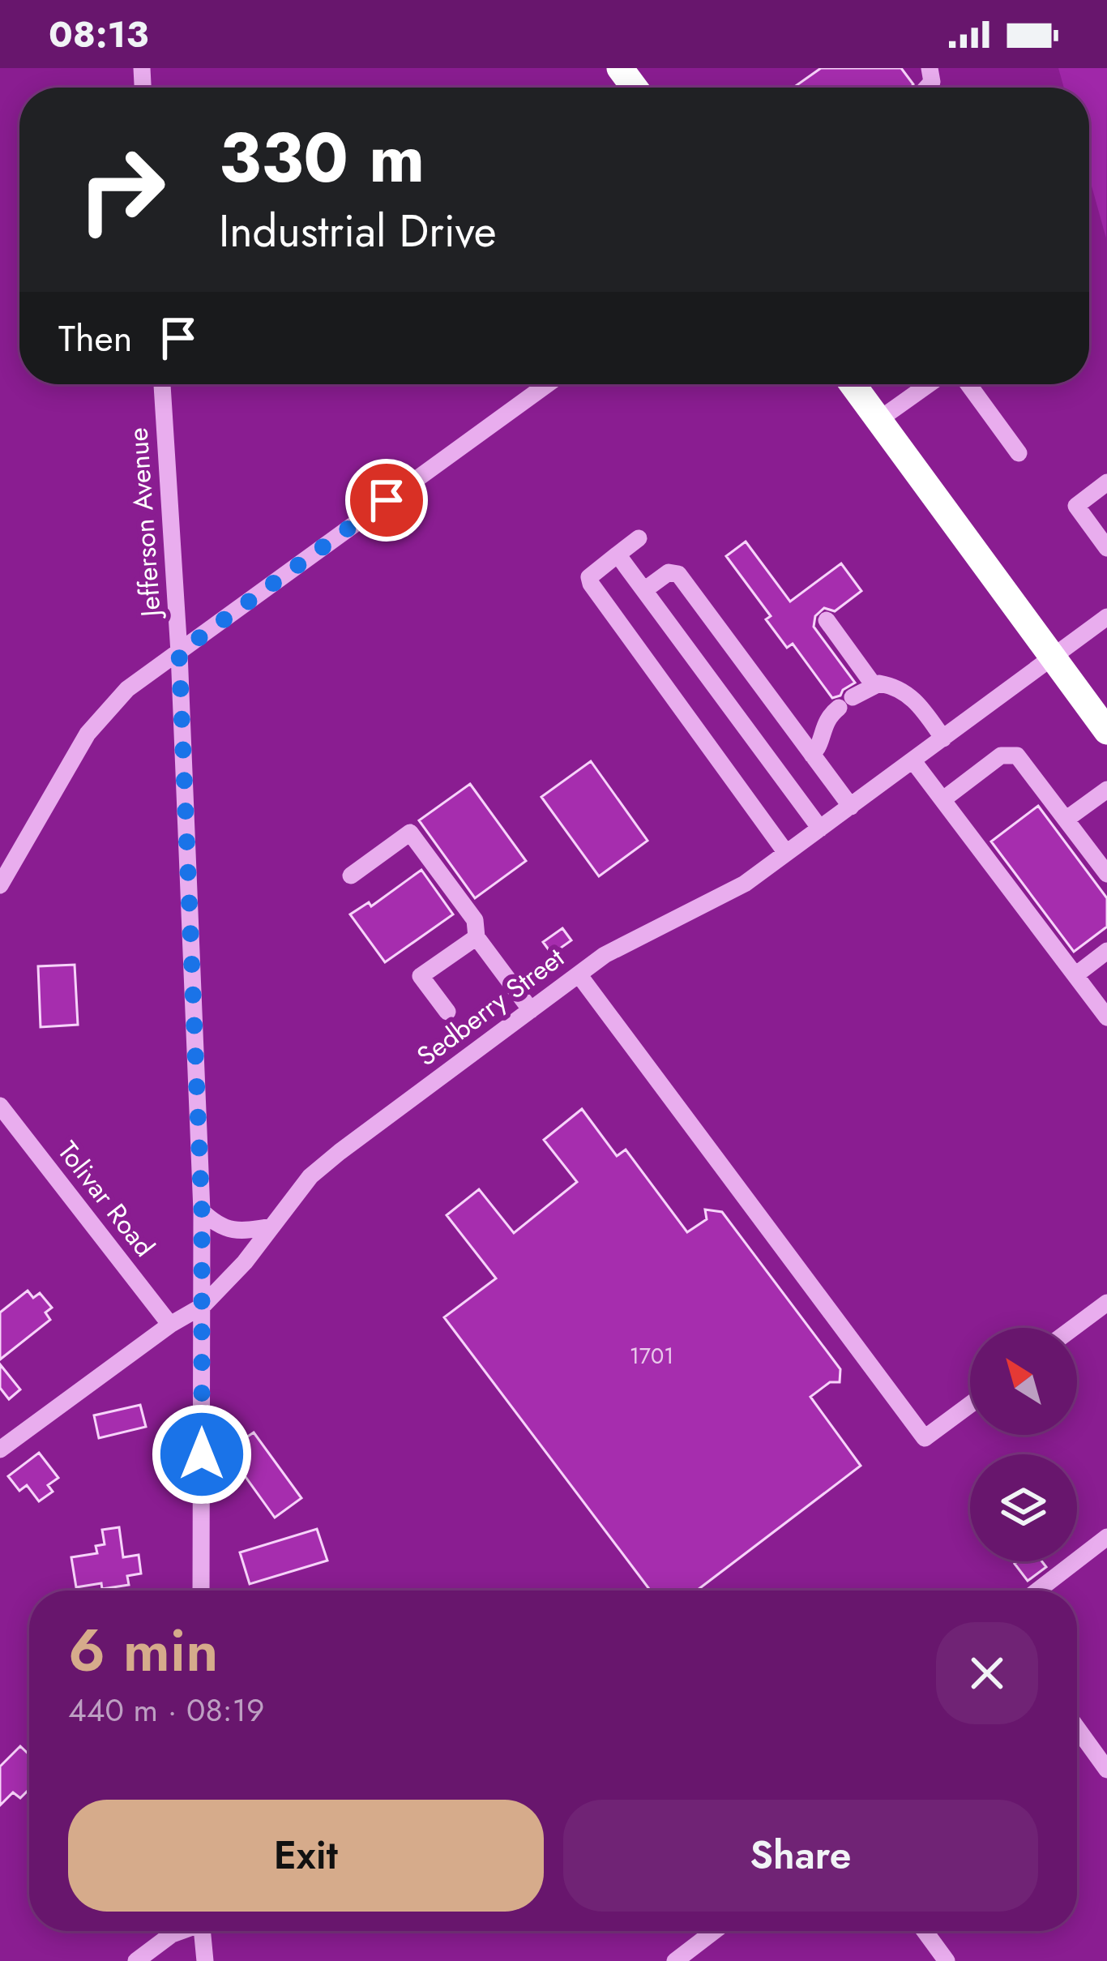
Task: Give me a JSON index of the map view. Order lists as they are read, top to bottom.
{
  "streets": {
    "street": ["Jefferson Avenue", "Sedberry Street", "Tolivar Road"]
  },
  "crossings": [
    ["Jefferson Avenue", "Sedberry Street"],
    ["Sedberry Street", "Tolivar Road"]
  ],
  "house_numbers": ["1701"],
  "north": "top left",
  "page": {
    "status": "08:13",
    "turn": ["330 m", "Industrial Drive"],
    "then": "Then",
    "heading": ["6 min", "440 m · 08:19"],
    "buttons": ["Exit", "Share"]
  }
}
